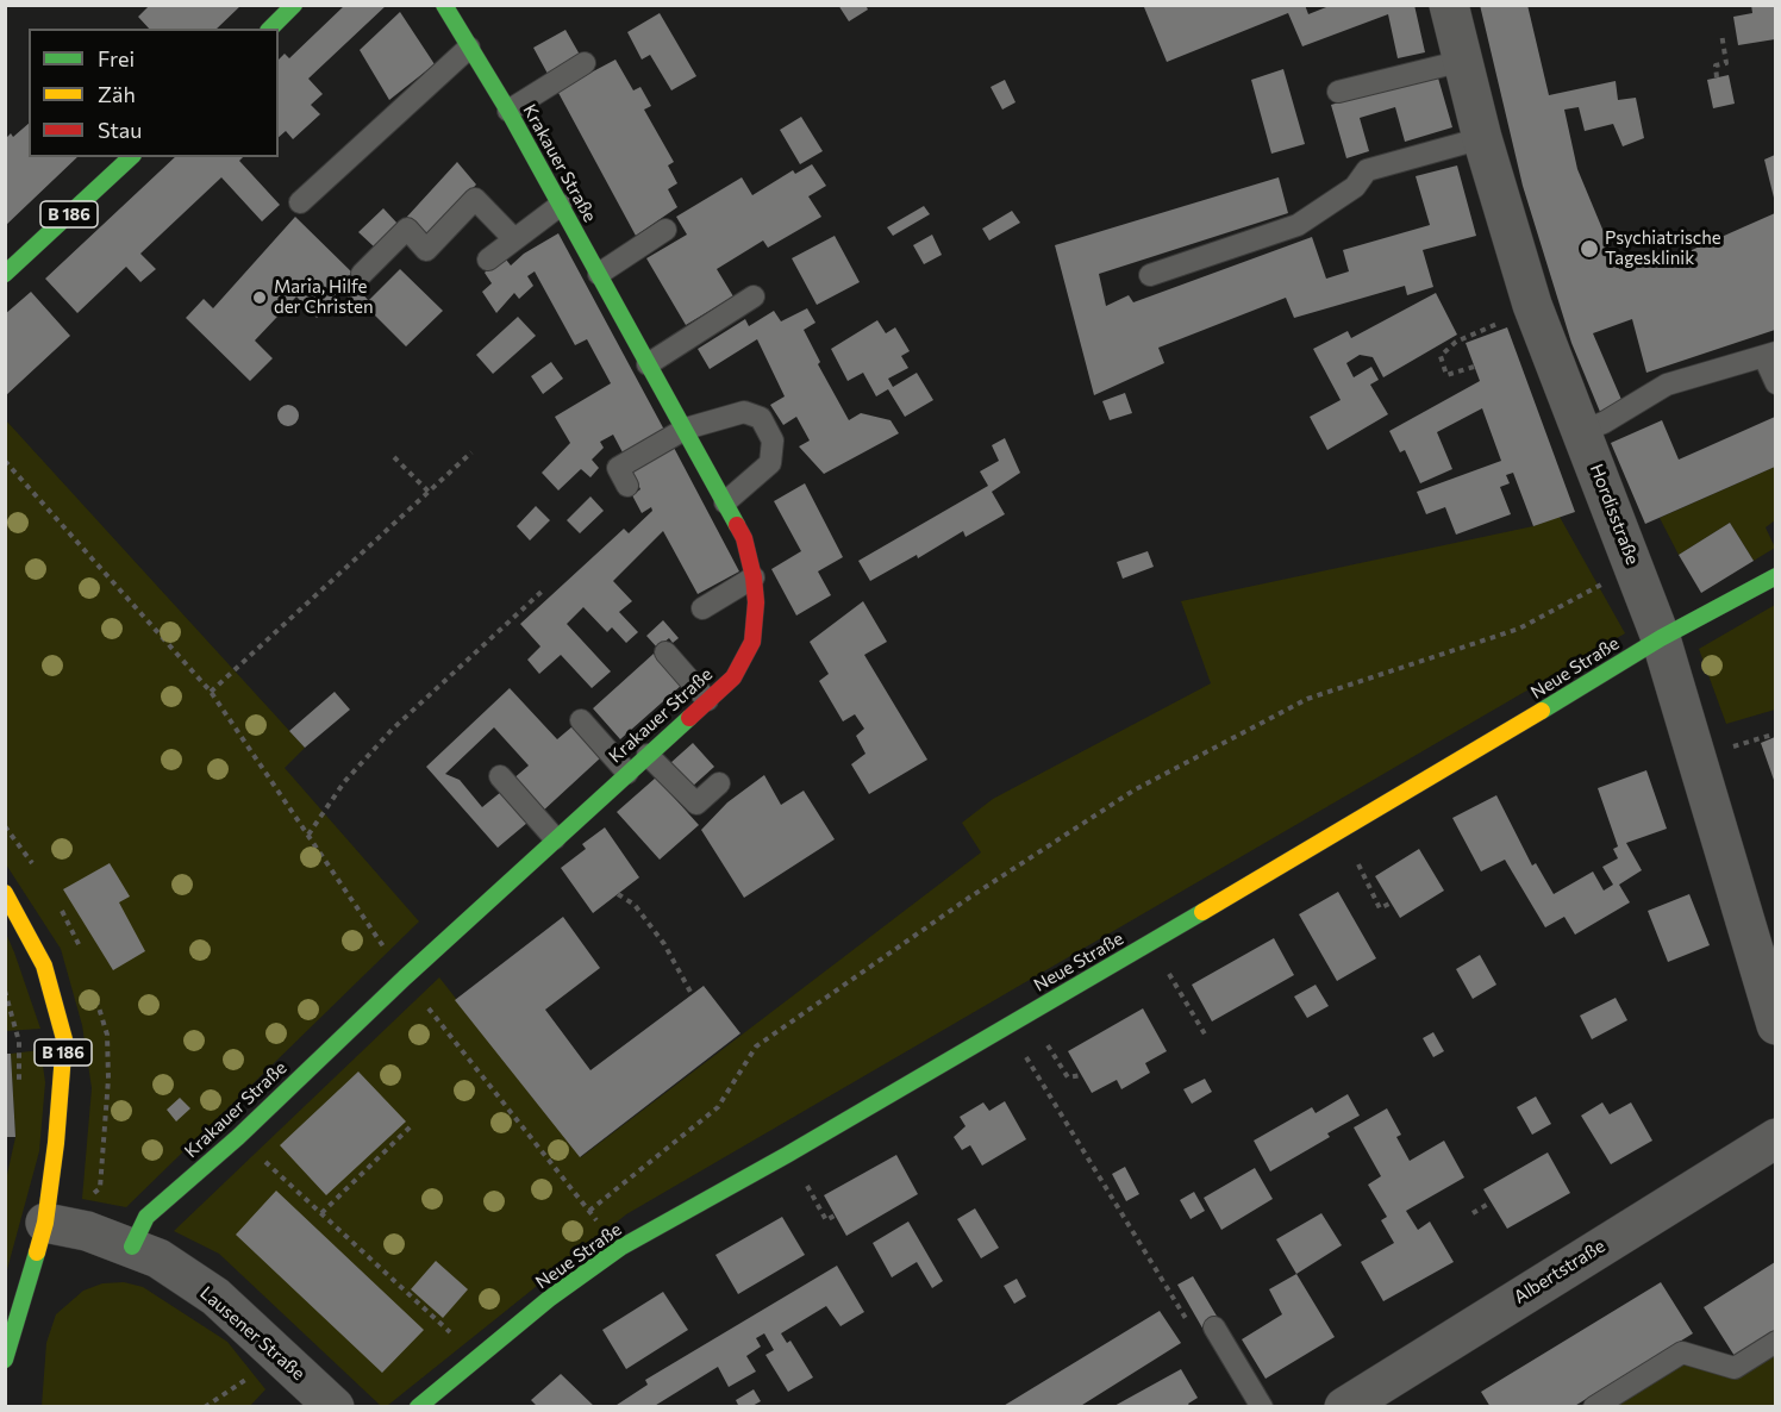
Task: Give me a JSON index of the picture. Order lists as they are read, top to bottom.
{
  "streets": {
    "street": [
      "Krakauer Straße",
      "B 186",
      "Hordisstraße",
      "Neue Straße",
      "Albertstraße",
      "Lausener Straße"
    ]
  },
  "crossings": [
    ["Krakauer Straße", "Lausener Straße"],
    ["B 186", "Lausener Straße"],
    ["Hordisstraße", "Neue Straße"]
  ],
  "places": ["Psychiatrische Tagesklinik", "Maria, Hilfe der Christen"],
  "legend": ["Frei", "Zäh", "Stau"]
}
